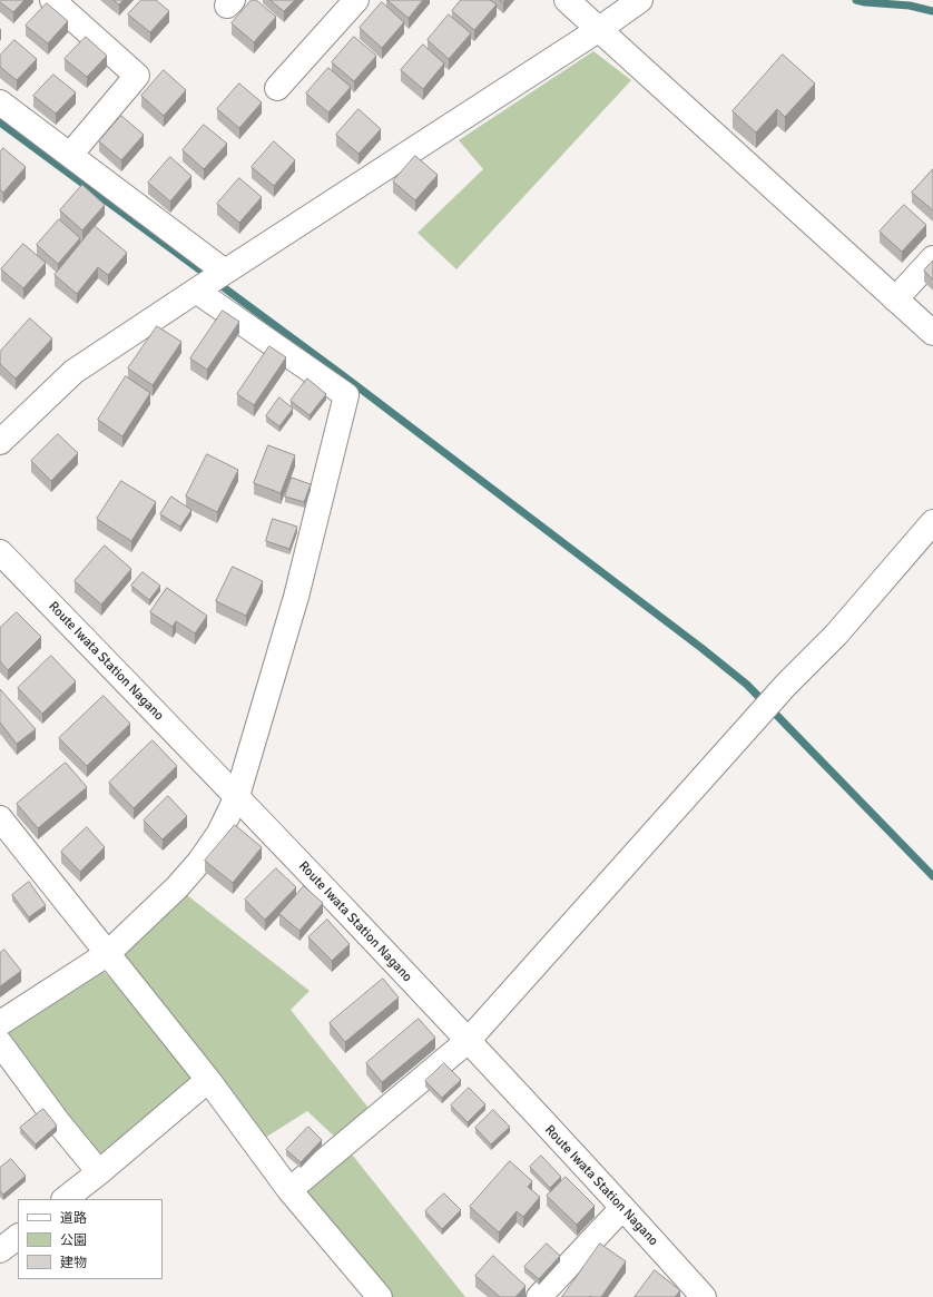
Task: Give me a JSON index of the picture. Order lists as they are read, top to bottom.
{
  "streets": {
    "street": ["Route Iwata Station Nagano"]
  },
  "legend": ["道路", "公園", "建物"]
}
